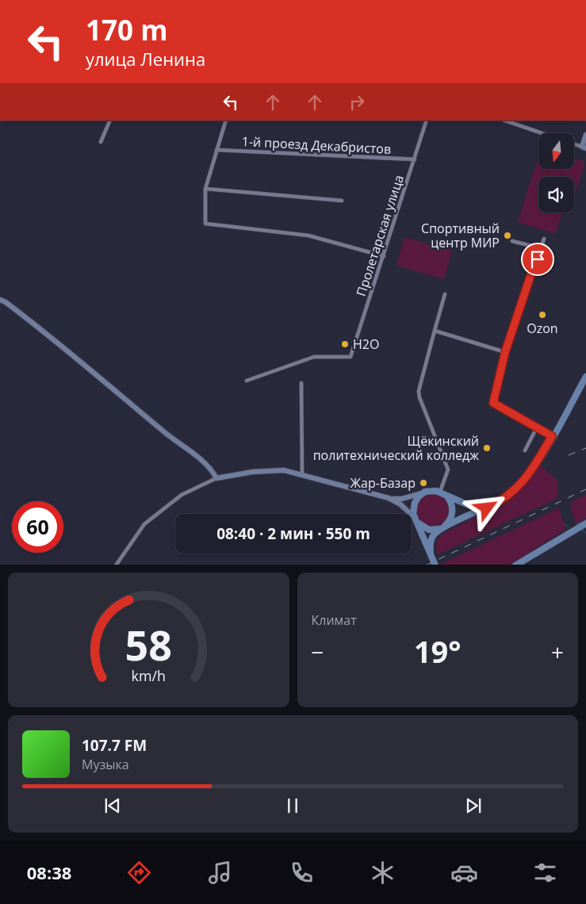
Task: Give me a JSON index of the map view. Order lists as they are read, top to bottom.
{
  "streets": {
    "street": ["1-й проезд Декабристов", "Пролетарская улица"]
  },
  "crossings": [
    ["1-й проезд Декабристов", "Пролетарская улица"]
  ],
  "places": [
    "Спортивный центр МИР",
    "Ozon",
    "Н2О",
    "Щёкинский политехнический колледж",
    "Жар-Базар"
  ],
  "north": "bottom",
  "page": {
    "turn": ["170 m", "улица Ленина"],
    "limit": "60",
    "trip": "08:40 · 2 мин · 550 m",
    "tile": "Климат",
    "heat": ["−", "19°", "+"],
    "song": ["107.7 FM", "Музыка"],
    "tabs": "08:38",
    "gauge": ["58", "km/h"]
  }
}
